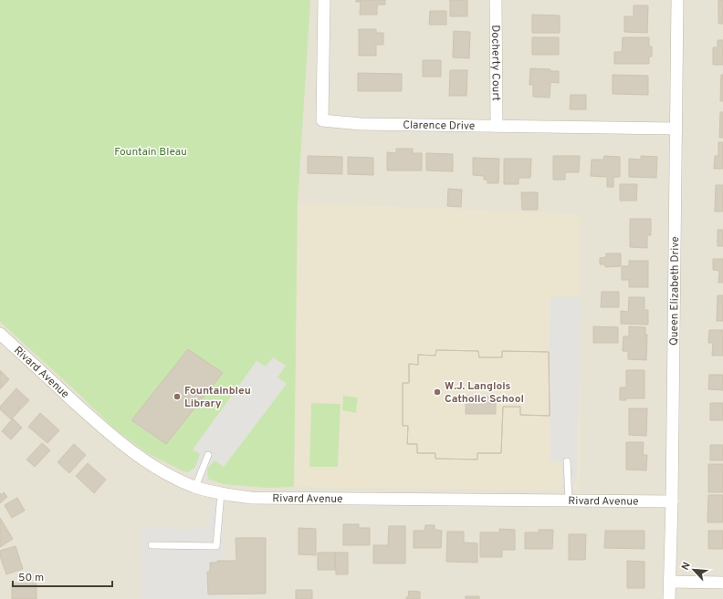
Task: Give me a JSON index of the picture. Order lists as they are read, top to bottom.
{
  "streets": {
    "street": [
      "Docherty Court",
      "Clarence Drive",
      "Queen Elizabeth Drive",
      "Rivard Avenue"
    ]
  },
  "crossings": [
    ["Docherty Court", "Clarence Drive"],
    ["Clarence Drive", "Queen Elizabeth Drive"],
    ["Queen Elizabeth Drive", "Rivard Avenue"]
  ],
  "parks": ["Fountain Bleau"],
  "places": ["W.J. Langlois Catholic School", "Fountainbleu Library"],
  "scale_bar": "50 m",
  "north": "top left"
}
